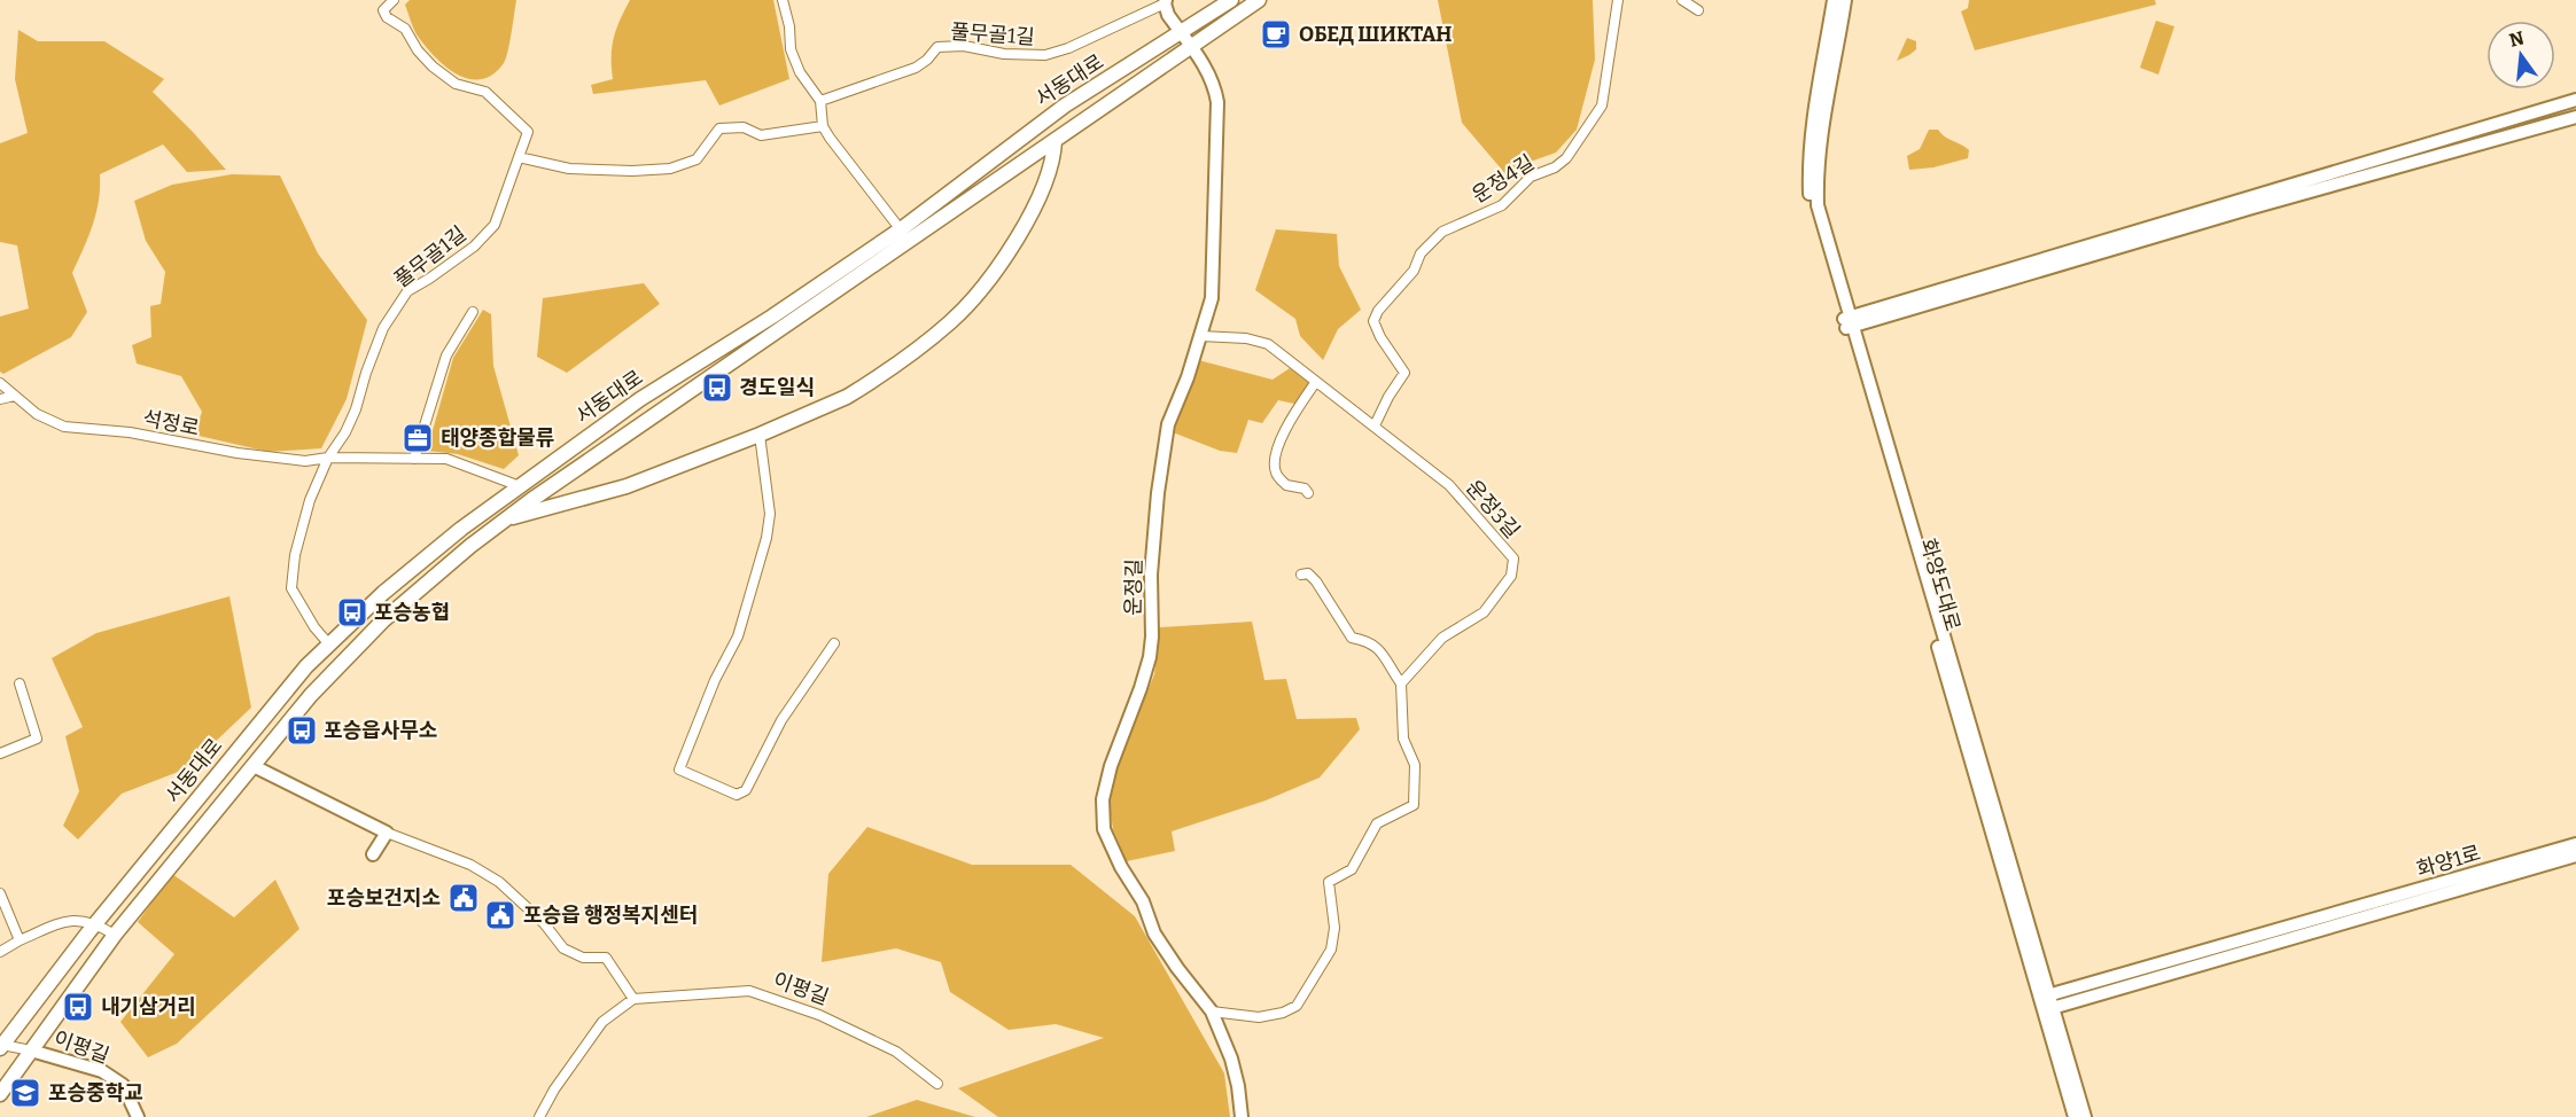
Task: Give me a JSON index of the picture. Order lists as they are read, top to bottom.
{
  "streets": {
    "main road": ["서동대로"],
    "street": [
      "풀무골1길",
      "운정4길",
      "석정로",
      "운정3길",
      "화양도대로",
      "운정길",
      "화양1로",
      "이평길"
    ]
  },
  "crossings": [
    ["풀무골1길", "서동대로"],
    ["풀무골1길", "석정로"],
    ["풀무골1길", "운정길"],
    ["서동대로", "운정길"],
    ["서동대로", "이평길"],
    ["운정4길", "운정3길"],
    ["운정3길", "운정길"]
  ],
  "places": {
    "cafe": ["ОБЕД ШИКТАН"],
    "bus stop": [
      "경도일식",
      "포승농협",
      "포승읍사무소",
      "내기삼거리"
    ],
    "office": ["태양종합물류"],
    "public building": ["포승보건지소", "포승읍 행정복지센터"],
    "school or university": ["포승중학교"]
  },
  "north": "top"
}
